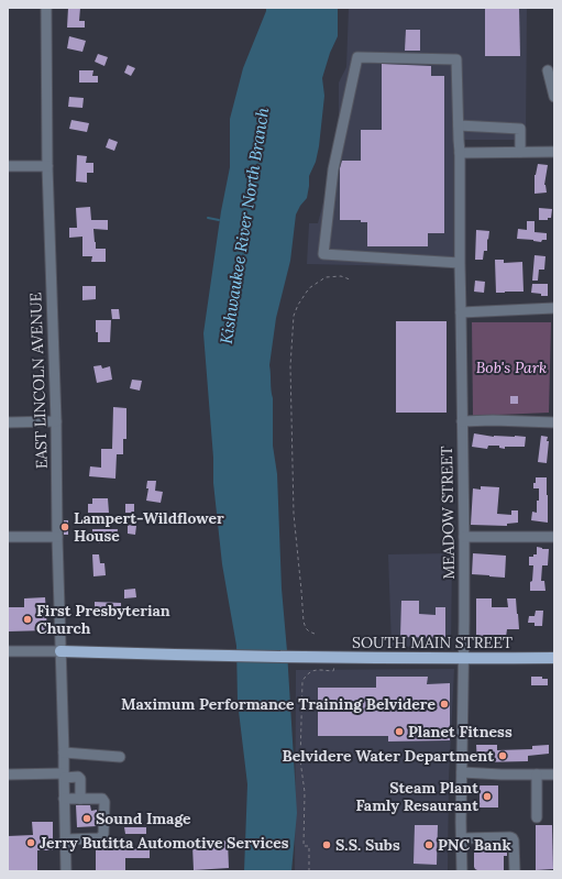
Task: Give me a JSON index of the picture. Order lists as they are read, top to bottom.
{
  "streets": {
    "main road": ["SOUTH MAIN STREET"],
    "street": ["EAST LINCOLN AVENUE", "MEADOW STREET"]
  },
  "crossings": [
    ["EAST LINCOLN AVENUE", "SOUTH MAIN STREET"],
    ["MEADOW STREET", "SOUTH MAIN STREET"]
  ],
  "water": ["Kishwaukee River North Branch"],
  "parks": ["Bob's Park"],
  "places": [
    "Lampert-Wildflower House",
    "First Presbyterian Church",
    "Maximum Performance Training Belvidere",
    "Planet Fitness",
    "Belvidere Water Department",
    "Steam Plant Famly Resaurant",
    "Sound Image",
    "Jerry Butitta Automotive Services",
    "S.S. Subs",
    "PNC Bank"
  ]
}
